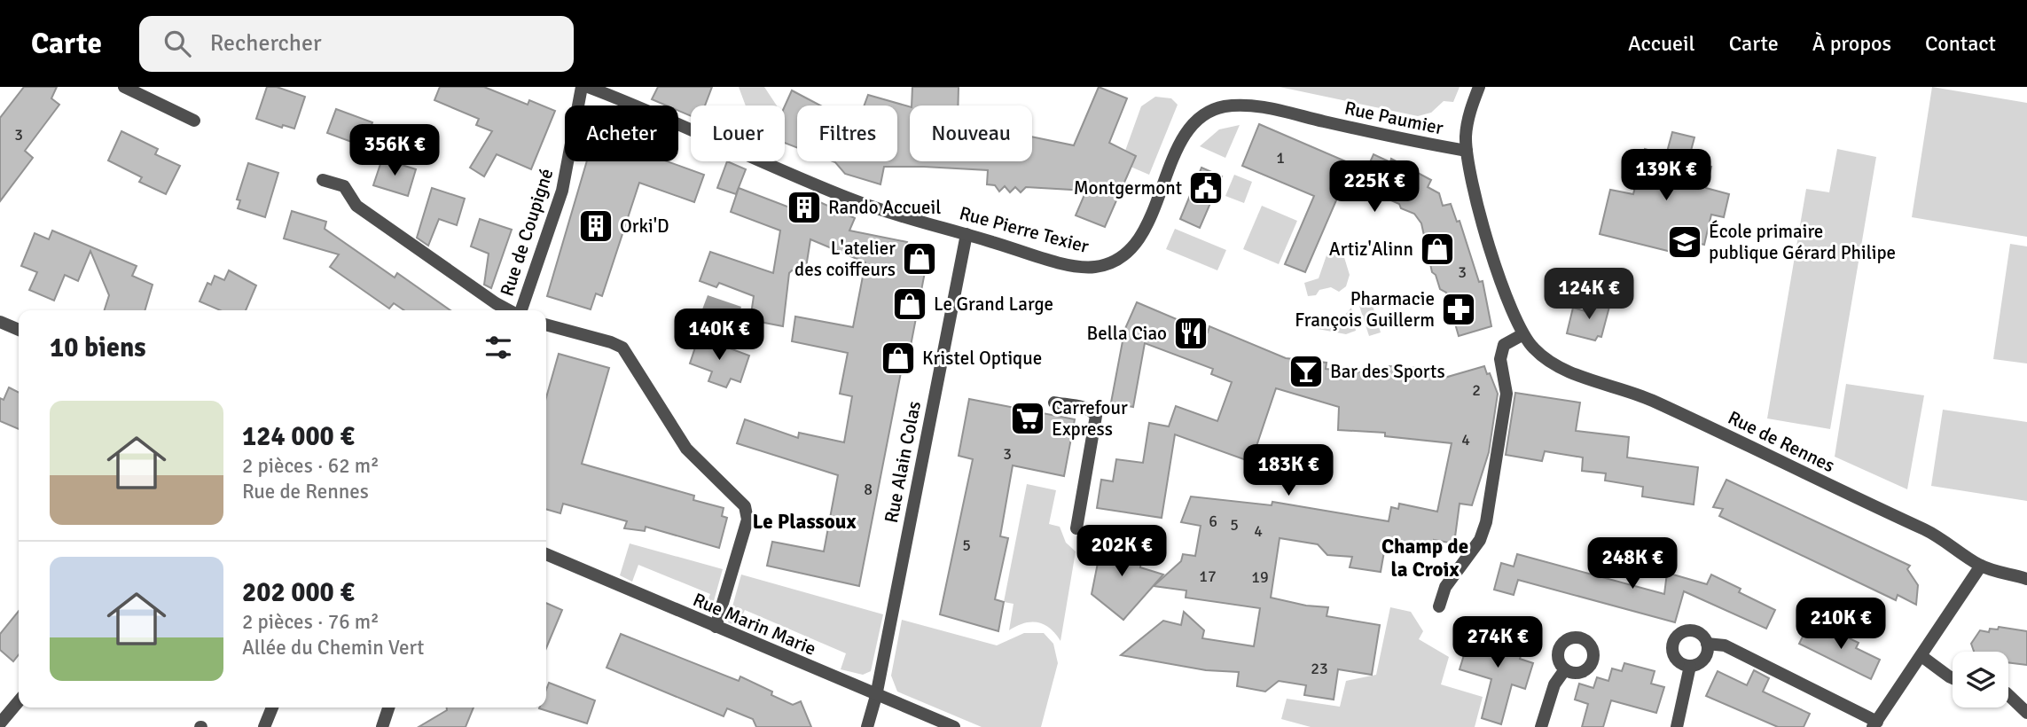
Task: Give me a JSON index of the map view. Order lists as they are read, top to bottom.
{
  "streets": {
    "street": [
      "Rue Paumier",
      "Rue Pierre Texier",
      "Rue de Coupigné",
      "Rue de Rennes",
      "Rue Alain Colas",
      "Rue Marin Marie"
    ]
  },
  "crossings": [
    ["Rue Paumier", "Rue Pierre Texier"],
    ["Rue Pierre Texier", "Rue Alain Colas"],
    ["Rue Alain Colas", "Rue Marin Marie"]
  ],
  "districts": ["Le Plassoux", "Champ de la Croix"],
  "places": {
    "public building": ["Montgermont"],
    "building": ["Rando Accueil", "Orki'D"],
    "school or university": ["École primaire publique Gérard Philipe"],
    "shop": [
      "Artiz'Alinn",
      "L'atelier des coiffeurs",
      "Le Grand Large",
      "Kristel Optique"
    ],
    "pharmacy": ["Pharmacie François Guillerm"],
    "restaurant": ["Bella Ciao"],
    "bar": ["Bar des Sports"],
    "supermarket": ["Carrefour Express"]
  },
  "house_numbers": [
    "3",
    "1",
    "3",
    "2",
    "4",
    "3",
    "8",
    "6",
    "5",
    "4",
    "5",
    "17",
    "19",
    "23"
  ],
  "page": {
    "header": "Carte",
    "search": "Rechercher",
    "nav": [
      "Accueil",
      "Carte",
      "À propos",
      "Contact"
    ],
    "chip": [
      "Acheter",
      "Louer",
      "Filtres",
      "Nouveau"
    ],
    "price": [
      "356K €",
      "139K €",
      "225K €",
      "124K €",
      "140K €",
      "183K €",
      "202K €",
      "248K €",
      "210K €",
      "274K €"
    ],
    "heading": "10 biens",
    "list": [
      {
        "name": "124 000 €",
        "note": "2 pièces · 62 m² · Rue de Rennes"
      },
      {
        "name": "202 000 €",
        "note": "2 pièces · 76 m² · Allée du Chemin Vert"
      }
    ]
  }
}
